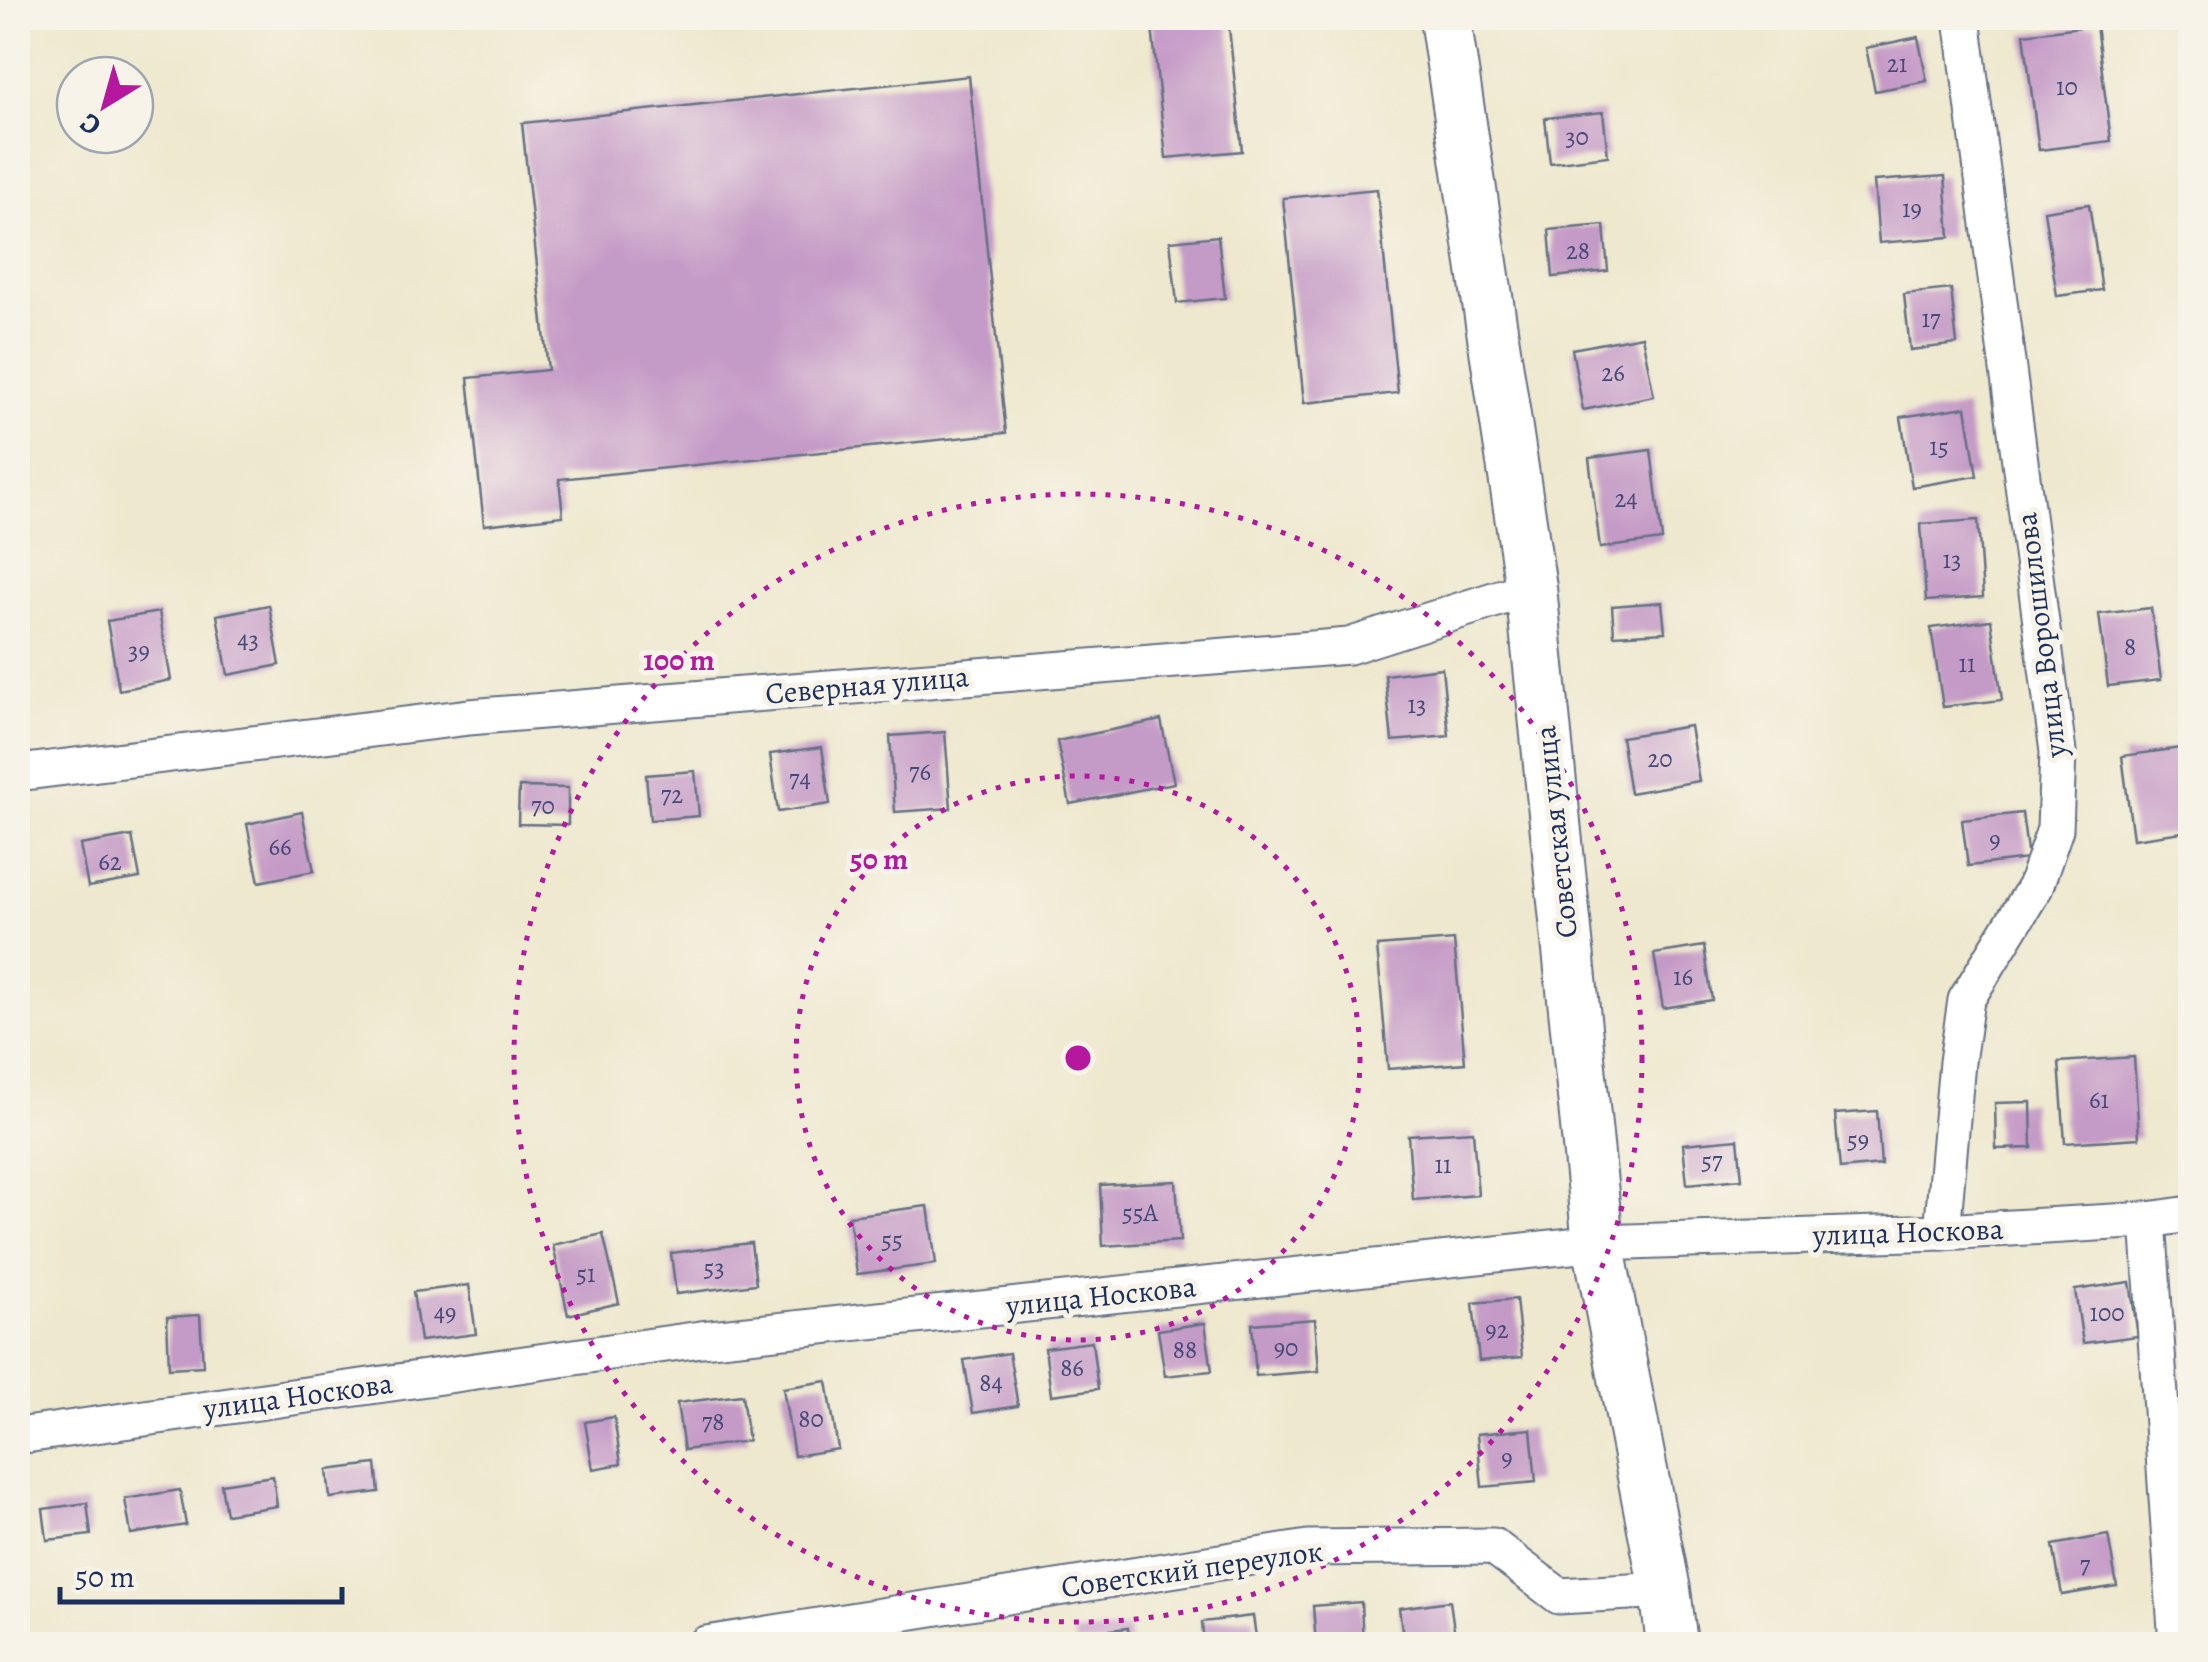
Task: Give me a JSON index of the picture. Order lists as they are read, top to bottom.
{
  "streets": {
    "street": [
      "улица Ворошилова",
      "Северная улица",
      "Советская улица",
      "улица Носкова",
      "Советский переулок"
    ]
  },
  "crossings": [
    ["улица Ворошилова", "улица Носкова"],
    ["Северная улица", "Советская улица"],
    ["Советская улица", "улица Носкова"],
    ["Советская улица", "Советский переулок"]
  ],
  "house_numbers": [
    "21",
    "10",
    "30",
    "19",
    "28",
    "17",
    "26",
    "15",
    "24",
    "13",
    "43",
    "8",
    "39",
    "11",
    "13",
    "20",
    "76",
    "74",
    "72",
    "70",
    "9",
    "66",
    "62",
    "16",
    "61",
    "59",
    "57",
    "11",
    "55А",
    "55",
    "53",
    "51",
    "49",
    "100",
    "92",
    "90",
    "88",
    "86",
    "84",
    "80",
    "78",
    "9",
    "7"
  ],
  "scale_bar": "50 m",
  "north": "bottom left",
  "rings": ["100 m", "50 m"]
}
